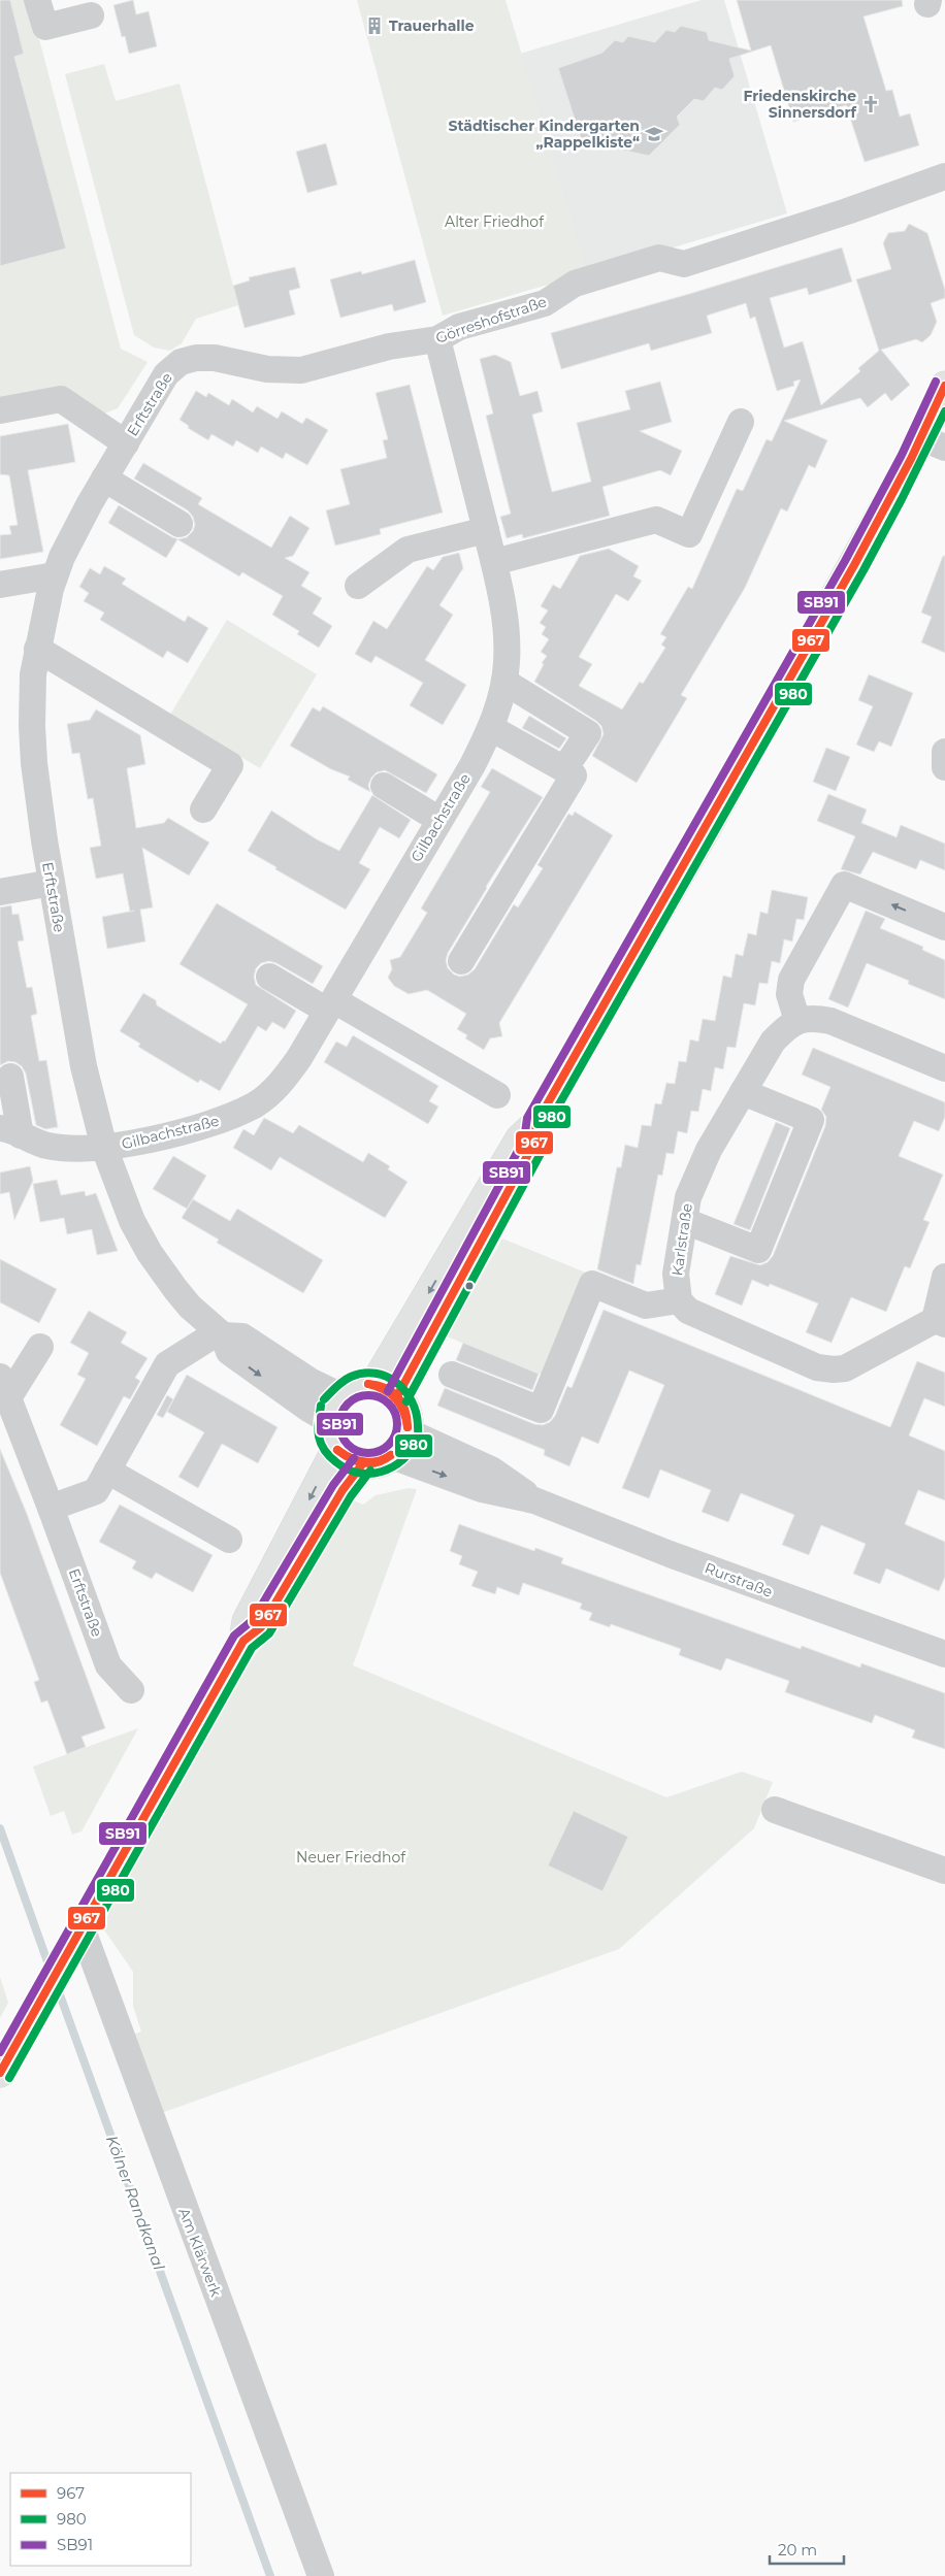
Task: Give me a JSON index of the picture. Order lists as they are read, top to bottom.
{
  "streets": {
    "street": [
      "Görreshofstraße",
      "Erftstraße",
      "Gilbachstraße",
      "Karlstraße",
      "Rurstraße",
      "Am Klärwerk"
    ]
  },
  "crossings": [
    ["Görreshofstraße", "Erftstraße"],
    ["Görreshofstraße", "Gilbachstraße"],
    ["Erftstraße", "Gilbachstraße"],
    ["Erftstraße", "Rurstraße"]
  ],
  "water": ["Kölner Randkanal"],
  "parks": ["Alter Friedhof", "Neuer Friedhof"],
  "places": {
    "building": ["Trauerhalle"],
    "church": ["Friedenskirche Sinnersdorf"],
    "school or university": ["Städtischer Kindergarten „Rappelkiste“"]
  },
  "lines": ["transit line SB91", "transit line 967", "transit line 980"],
  "legend": ["967", "980", "SB91"],
  "scale_bar": "20 m"
}
